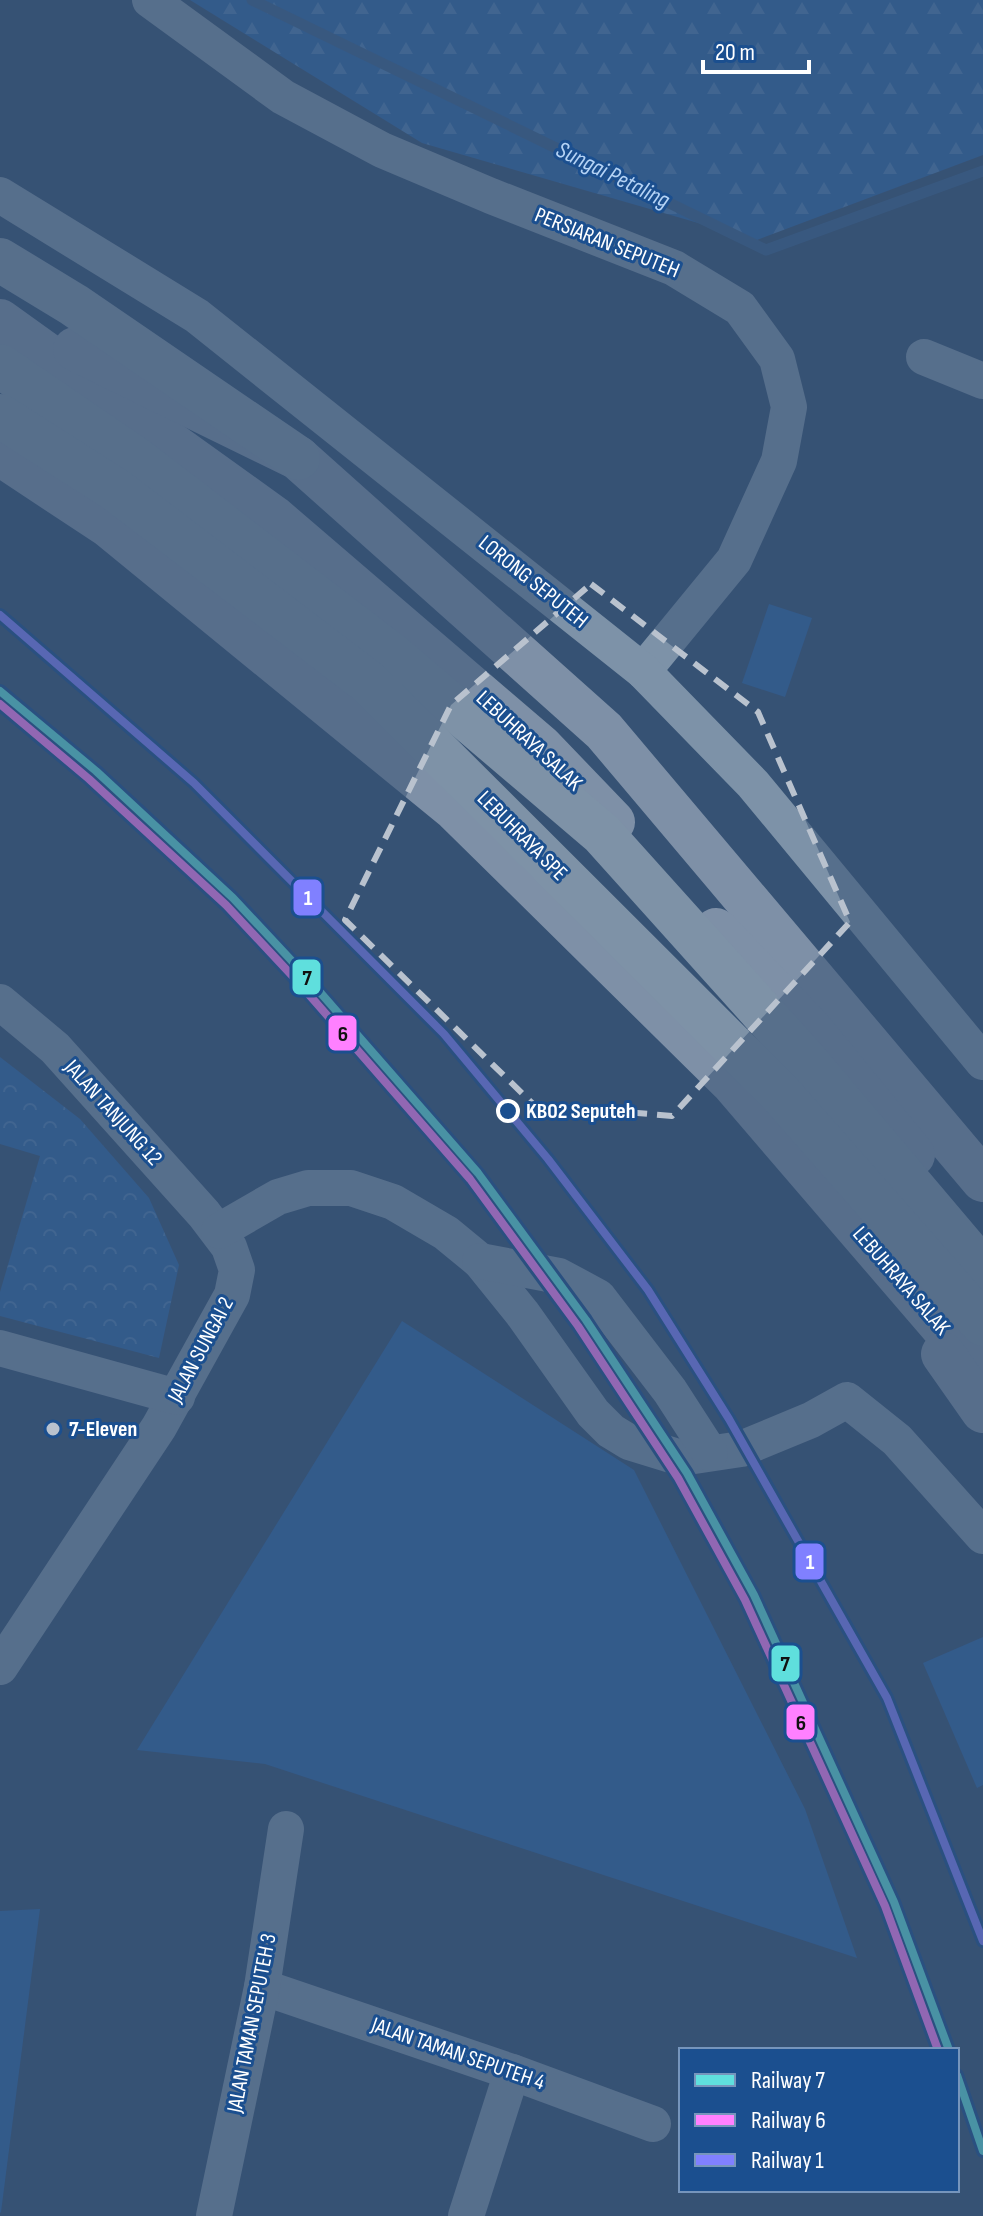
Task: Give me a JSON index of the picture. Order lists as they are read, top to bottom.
{
  "streets": {
    "highway": ["LEBUHRAYA SALAK", "LEBUHRAYA SPE"],
    "street": [
      "PERSIARAN SEPUTEH",
      "LORONG SEPUTEH",
      "JALAN TANJUNG 12",
      "JALAN SUNGAI 2",
      "JALAN TAMAN SEPUTEH 3",
      "JALAN TAMAN SEPUTEH 4"
    ]
  },
  "crossings": [
    ["PERSIARAN SEPUTEH", "LORONG SEPUTEH"],
    ["JALAN TANJUNG 12", "JALAN SUNGAI 2"],
    ["JALAN TAMAN SEPUTEH 3", "JALAN TAMAN SEPUTEH 4"]
  ],
  "water": ["Sungai Petaling"],
  "places": ["KB02 Seputeh", "7-Eleven"],
  "lines": ["rail line 1", "rail line 7", "rail line 6"],
  "legend": ["Railway 7", "Railway 6", "Railway 1"],
  "scale_bar": "20 m"
}
